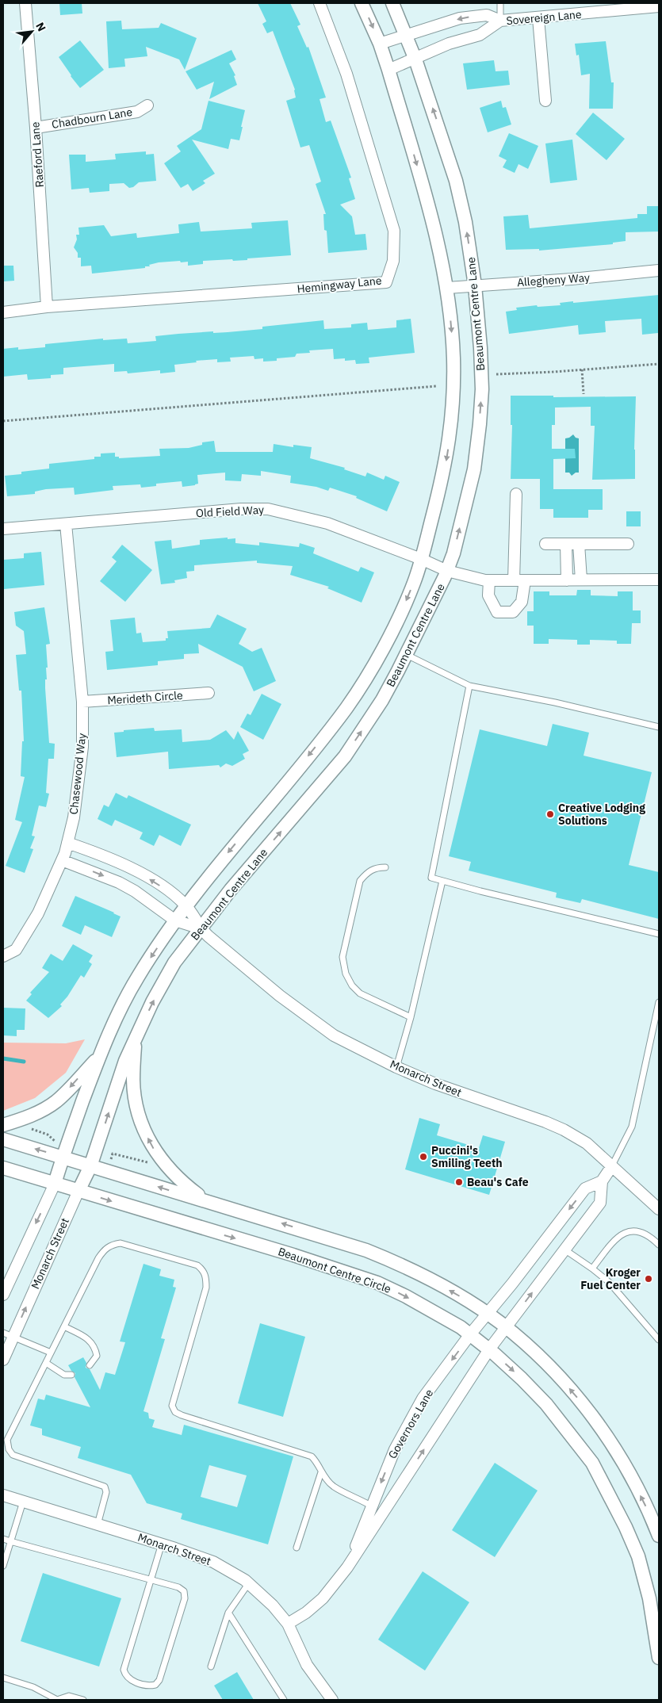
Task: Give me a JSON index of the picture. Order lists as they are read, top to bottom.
{
  "streets": {
    "street": [
      "Sovereign Lane",
      "Chadbourn Lane",
      "Raeford Lane",
      "Allegheny Way",
      "Hemingway Lane",
      "Beaumont Centre Lane",
      "Old Field Way",
      "Merideth Circle",
      "Chasewood Way",
      "Monarch Street",
      "Beaumont Centre Circle",
      "Governors Lane"
    ]
  },
  "crossings": [
    ["Sovereign Lane", "Beaumont Centre Lane"],
    ["Chadbourn Lane", "Raeford Lane"],
    ["Raeford Lane", "Hemingway Lane"],
    ["Allegheny Way", "Beaumont Centre Lane"],
    ["Beaumont Centre Lane", "Old Field Way"],
    ["Beaumont Centre Lane", "Monarch Street"],
    ["Beaumont Centre Lane", "Beaumont Centre Circle"],
    ["Old Field Way", "Chasewood Way"],
    ["Merideth Circle", "Chasewood Way"],
    ["Monarch Street", "Beaumont Centre Circle"],
    ["Monarch Street", "Governors Lane"],
    ["Beaumont Centre Circle", "Governors Lane"]
  ],
  "places": [
    "Creative Lodging Solutions",
    "Puccini's Smiling Teeth",
    "Beau's Cafe",
    "Kroger Fuel Center"
  ],
  "north": "top right"
}
